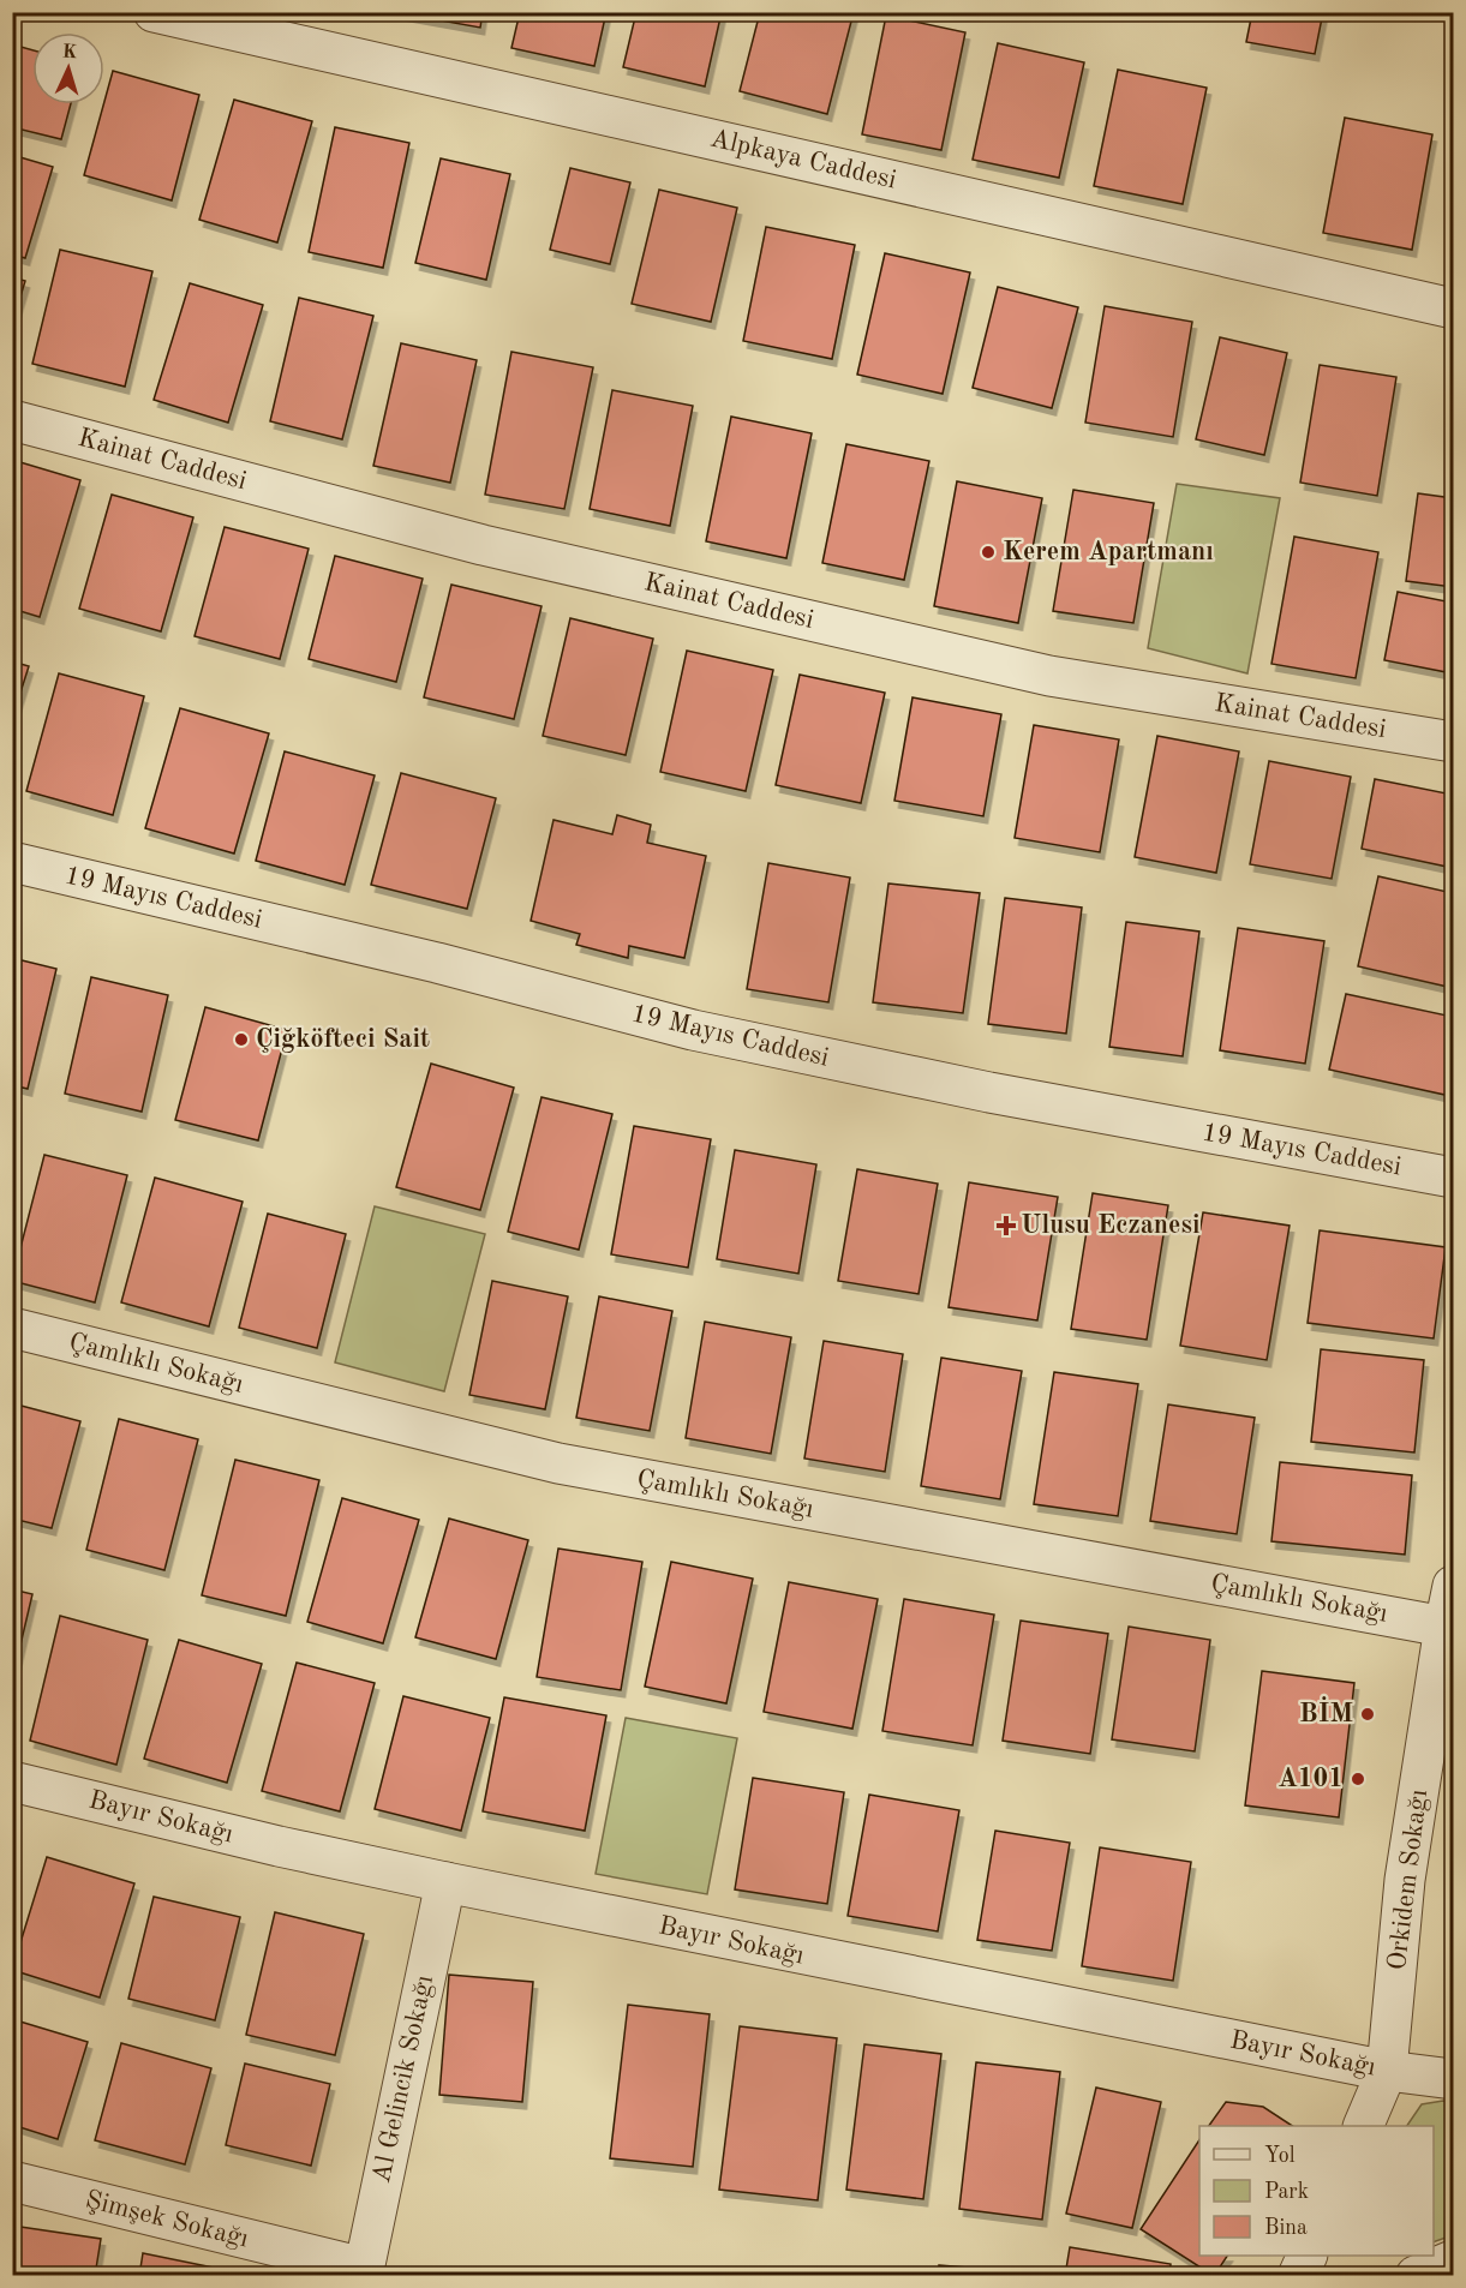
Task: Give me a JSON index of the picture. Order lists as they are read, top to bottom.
{
  "streets": {
    "street": [
      "Alpkaya Caddesi",
      "Kainat Caddesi",
      "19 Mayıs Caddesi",
      "Çamlıklı Sokağı",
      "Bayır Sokağı",
      "Orkidem Sokağı",
      "Al Gelincik Sokağı",
      "Şimşek Sokağı"
    ]
  },
  "crossings": [
    ["Çamlıklı Sokağı", "Orkidem Sokağı"],
    ["Bayır Sokağı", "Orkidem Sokağı"],
    ["Bayır Sokağı", "Al Gelincik Sokağı"],
    ["Al Gelincik Sokağı", "Şimşek Sokağı"]
  ],
  "places": {
    "other": [
      "Kerem Apartmanı",
      "Çiğköfteci Sait",
      "BİM",
      "A101"
    ],
    "health": ["Ulusu Eczanesi"]
  },
  "legend": ["Yol", "Park", "Bina"],
  "north": "top"
}
